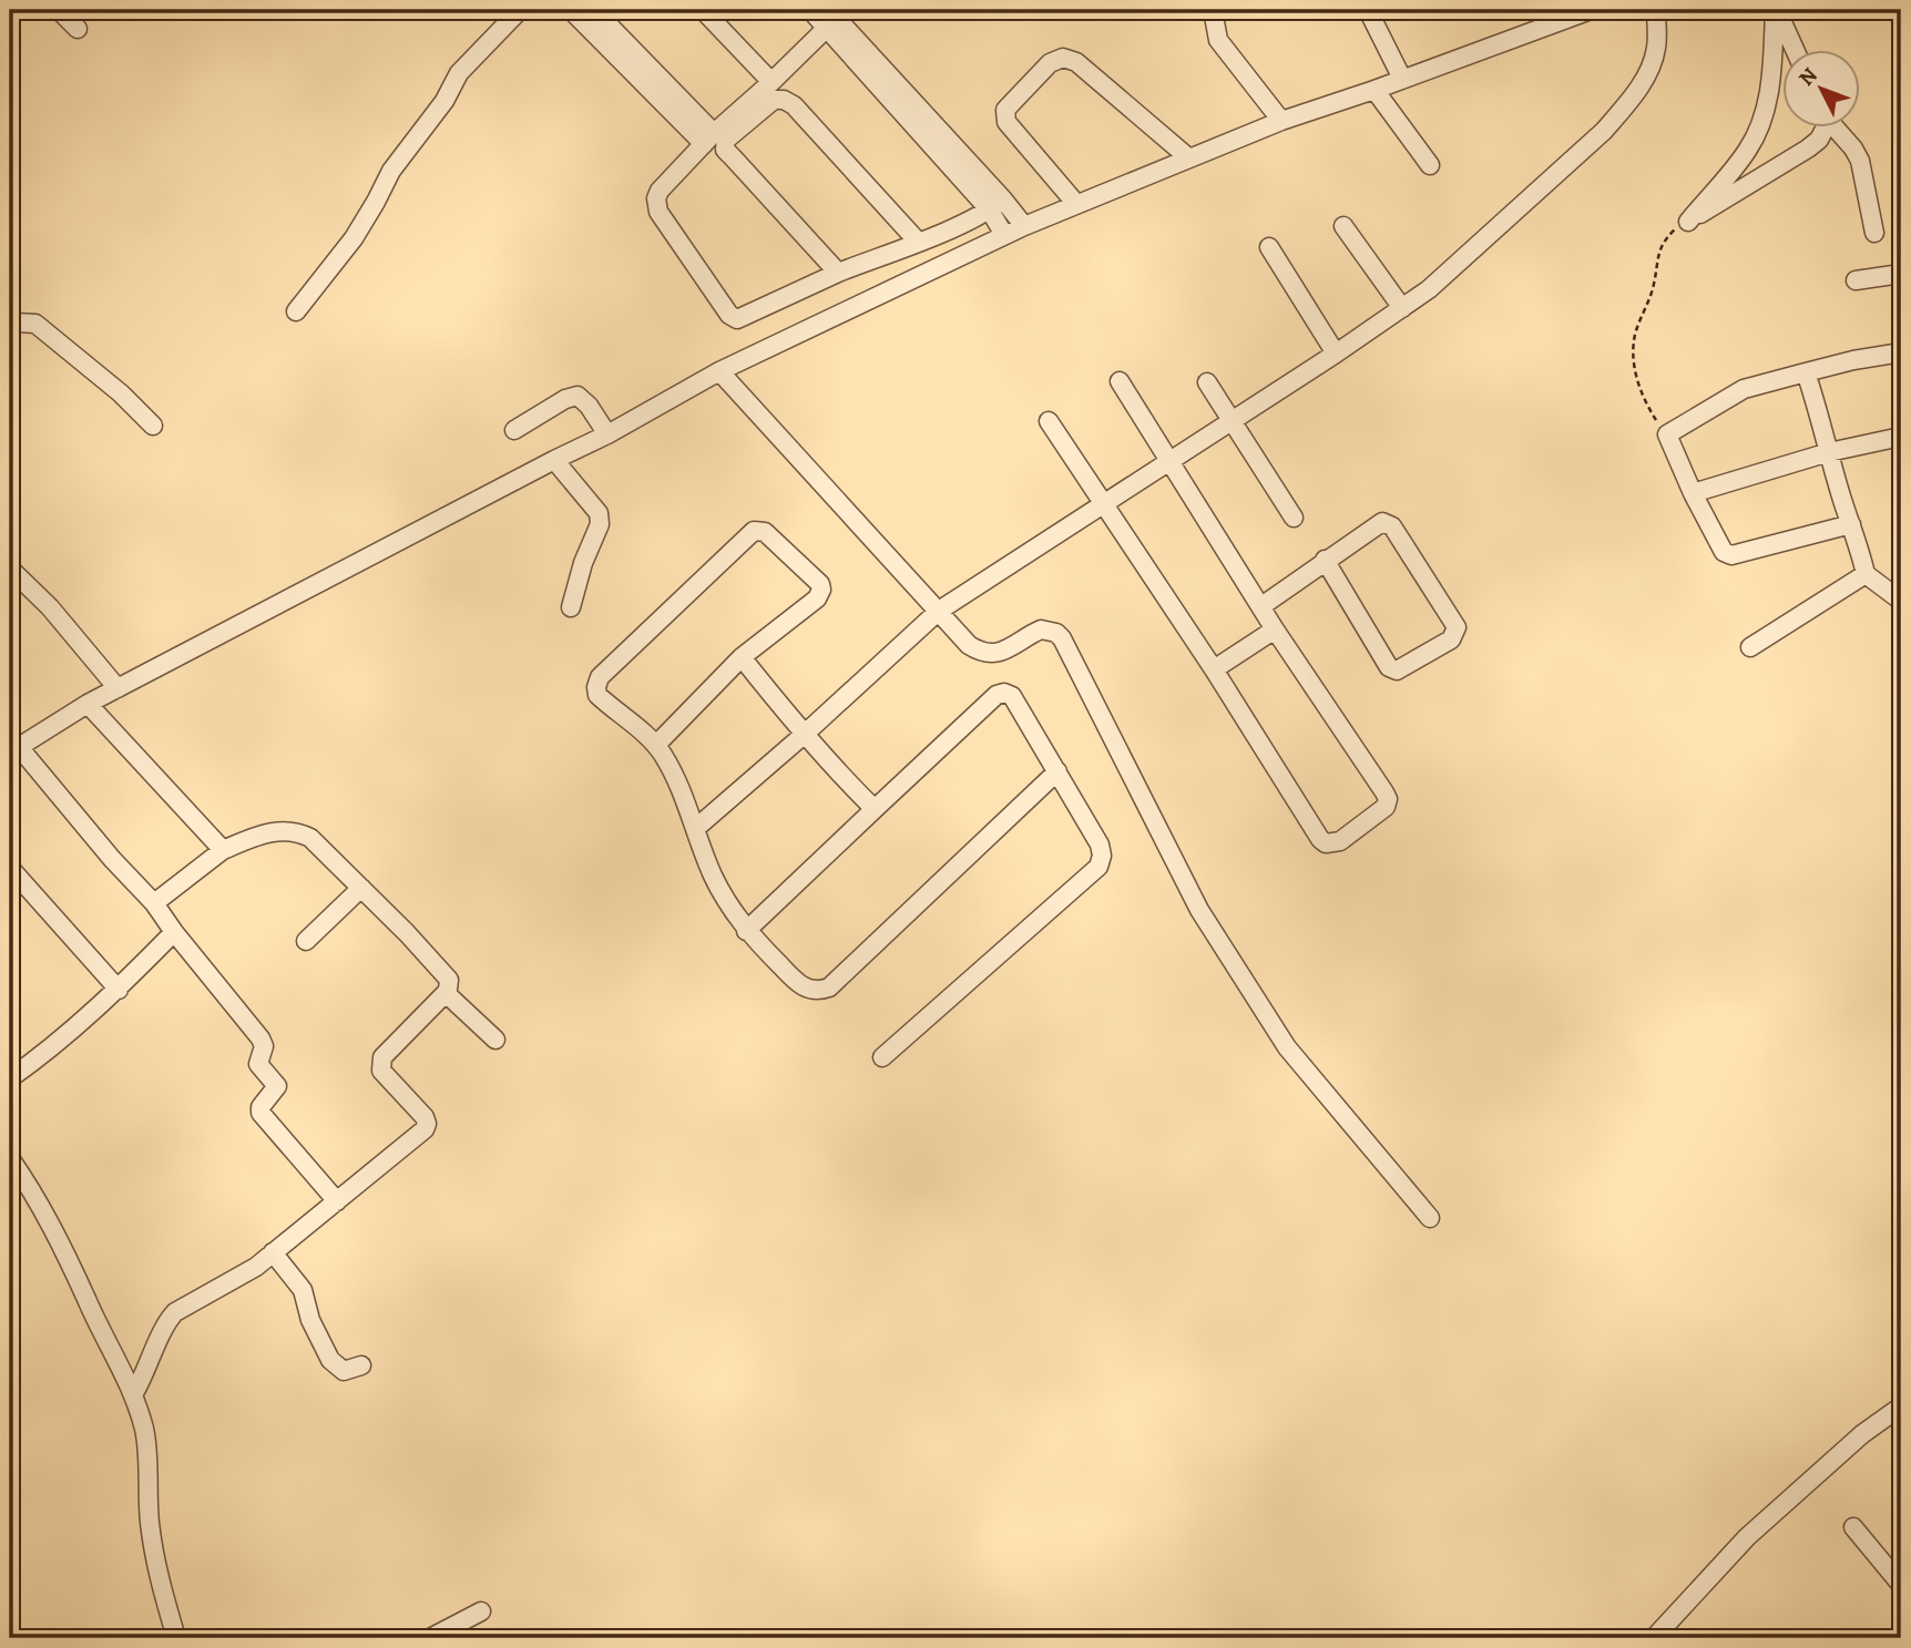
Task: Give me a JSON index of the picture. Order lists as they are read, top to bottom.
{
  "north": "top left"
}
